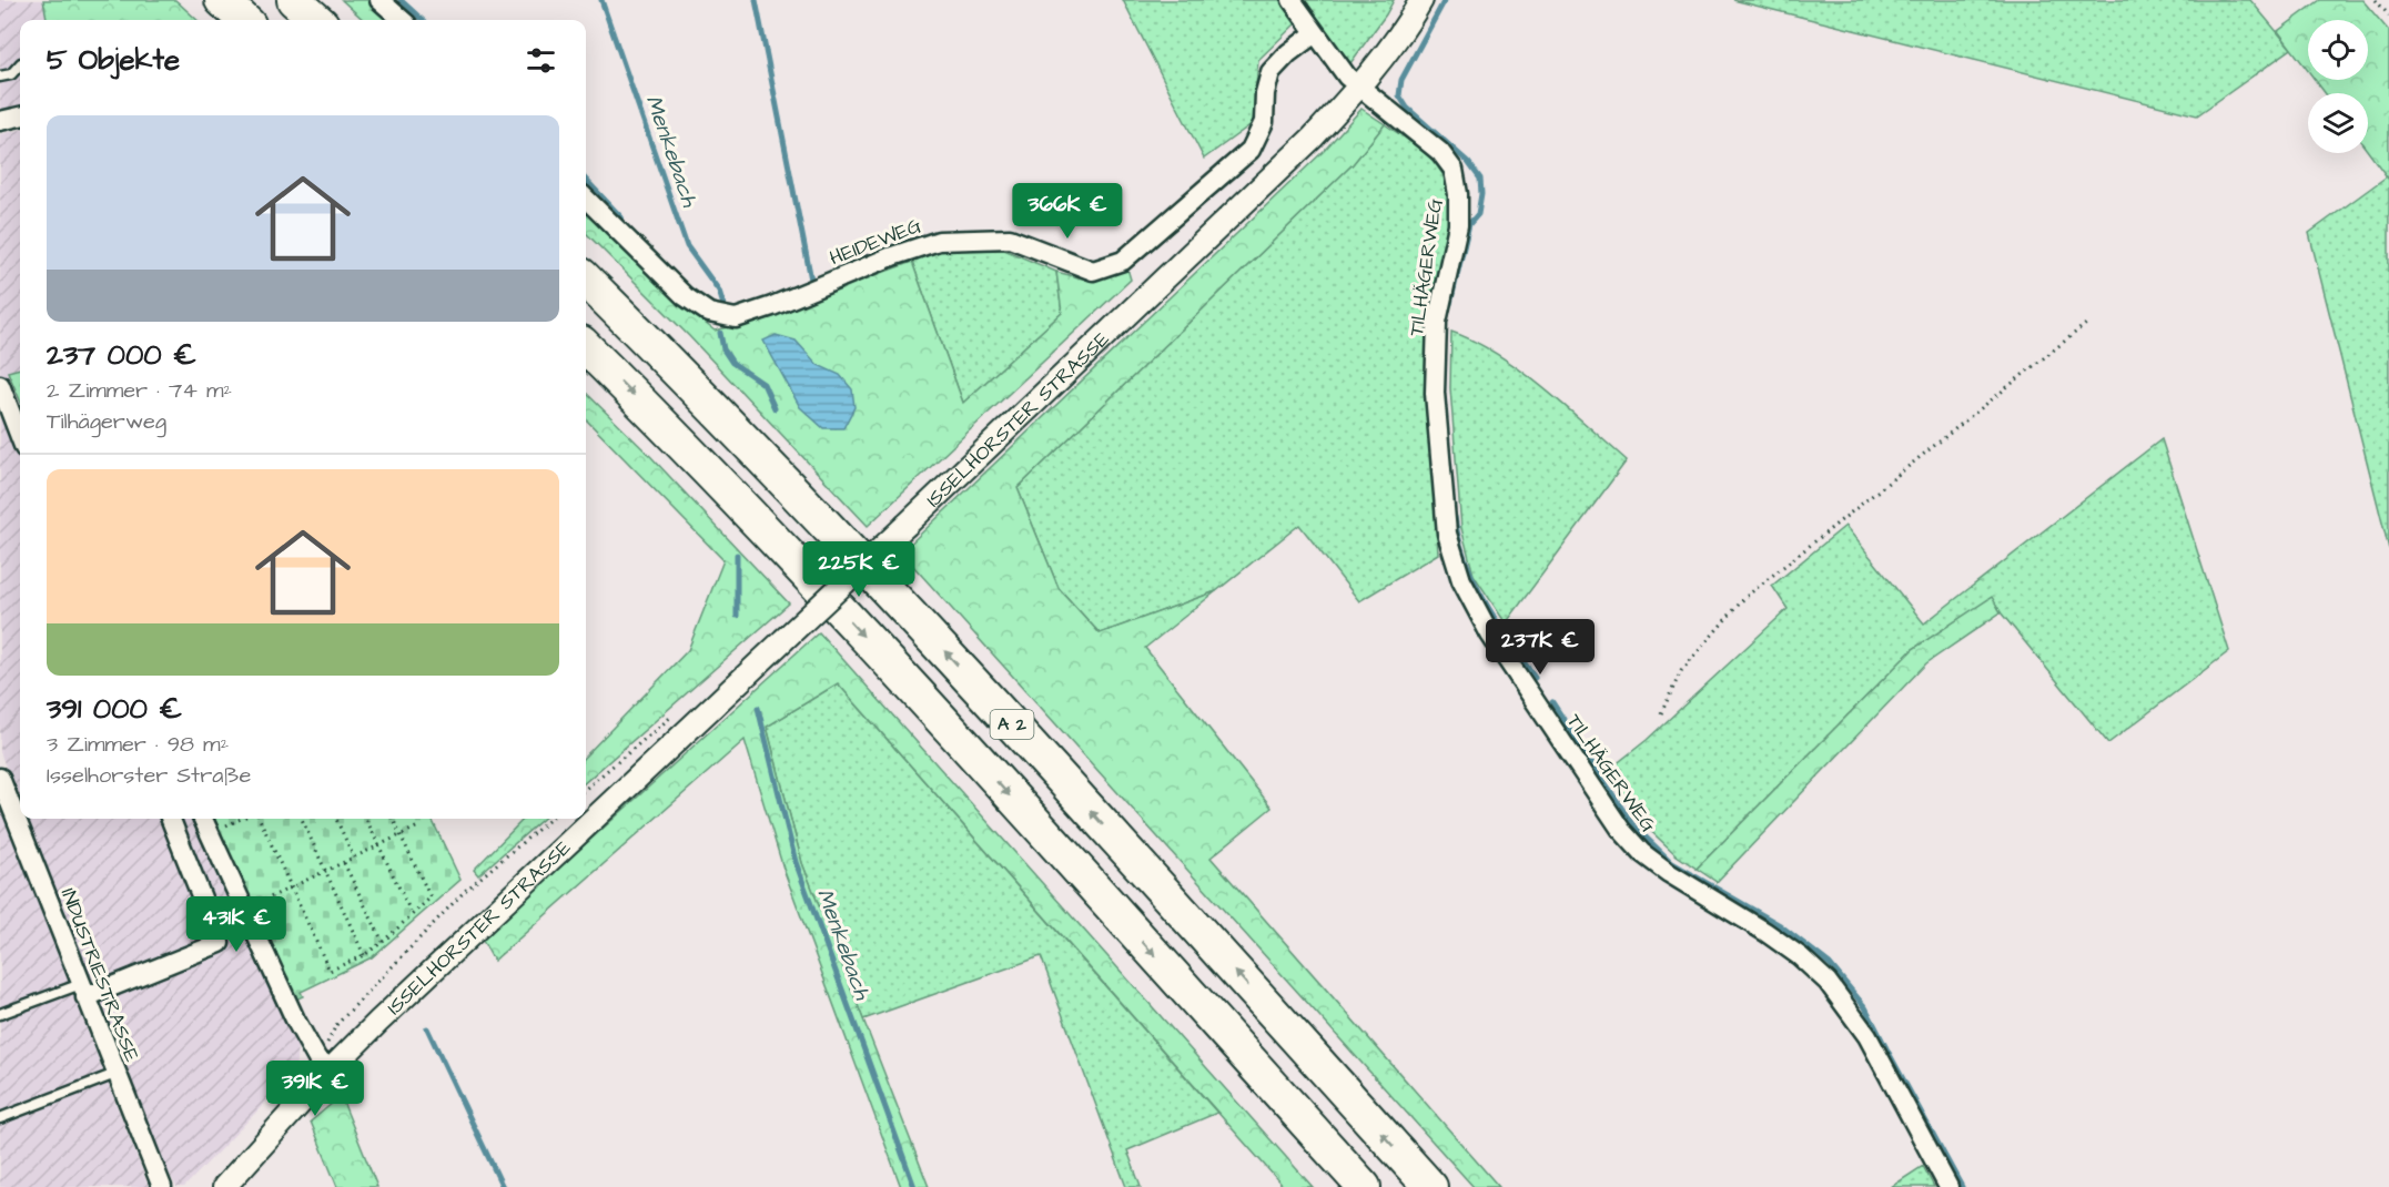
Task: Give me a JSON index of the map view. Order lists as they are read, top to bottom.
{
  "streets": {
    "highway": ["A 2"],
    "street": [
      "HEIDEWEG",
      "TILHÄGERWEG",
      "ISSELHORSTER STRASSE",
      "INDUSTRIESTRASSE"
    ]
  },
  "crossings": [
    ["TILHÄGERWEG", "ISSELHORSTER STRASSE"]
  ],
  "water": ["Menkebach"],
  "page": {
    "heading": "5 Objekte",
    "list": [
      {
        "name": "237 000 €",
        "note": "2 Zimmer · 74 m² · Tilhägerweg"
      },
      {
        "name": "391 000 €",
        "note": "3 Zimmer · 98 m² · Isselhorster Straße"
      }
    ],
    "price": [
      "366K €",
      "225K €",
      "237K €",
      "431K €",
      "391K €"
    ]
  }
}
